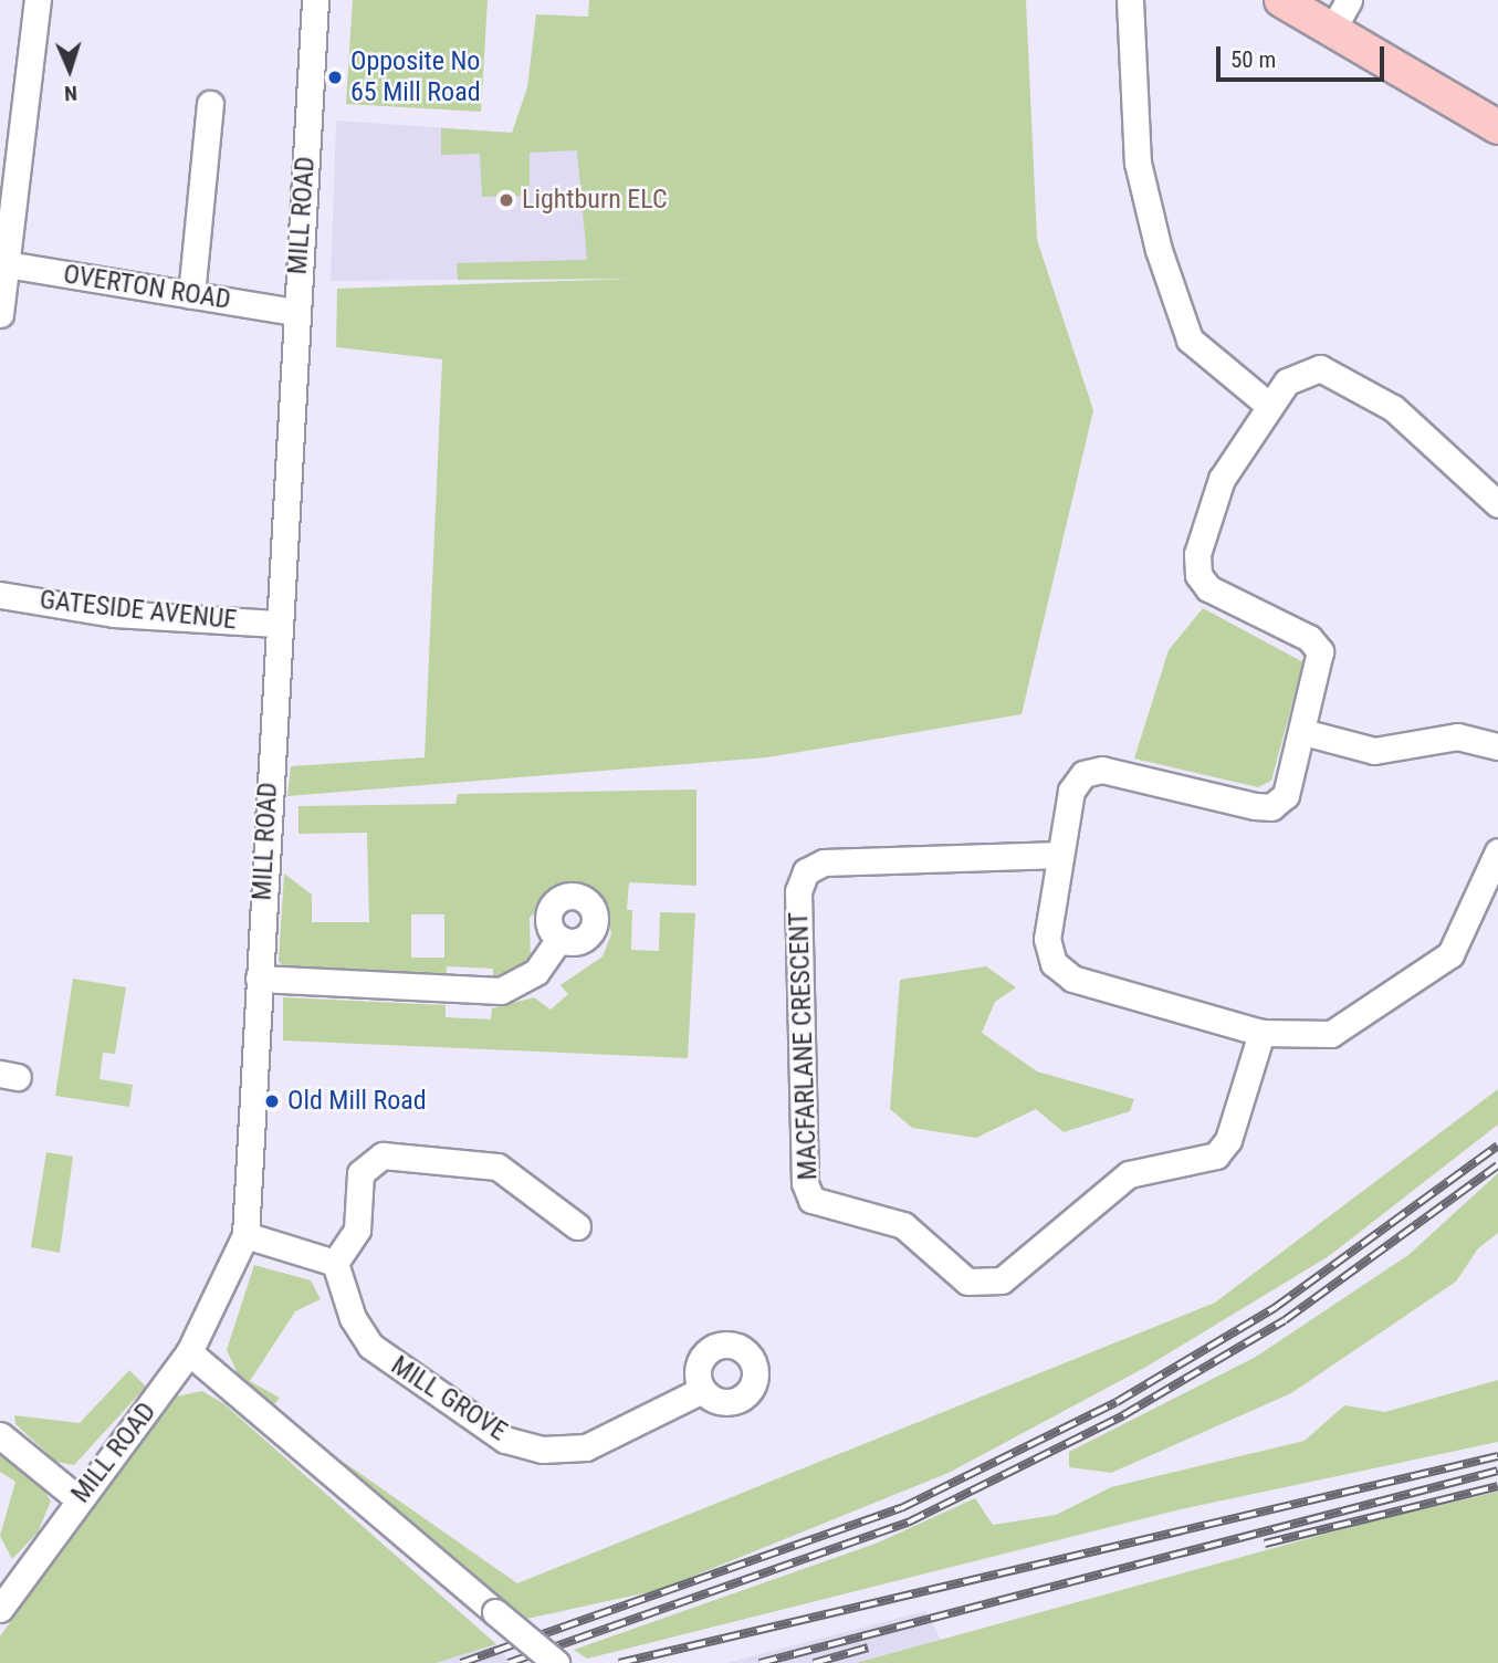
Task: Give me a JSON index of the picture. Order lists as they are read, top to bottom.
{
  "streets": {
    "street": [
      "MILL ROAD",
      "OVERTON ROAD",
      "GATESIDE AVENUE",
      "MACFARLANE CRESCENT",
      "MILL GROVE"
    ]
  },
  "crossings": [
    ["MILL ROAD", "OVERTON ROAD"],
    ["MILL ROAD", "GATESIDE AVENUE"]
  ],
  "places": ["Opposite No 65 Mill Road", "Lightburn ELC", "Old Mill Road"],
  "scale_bar": "50 m",
  "north": "bottom"
}
